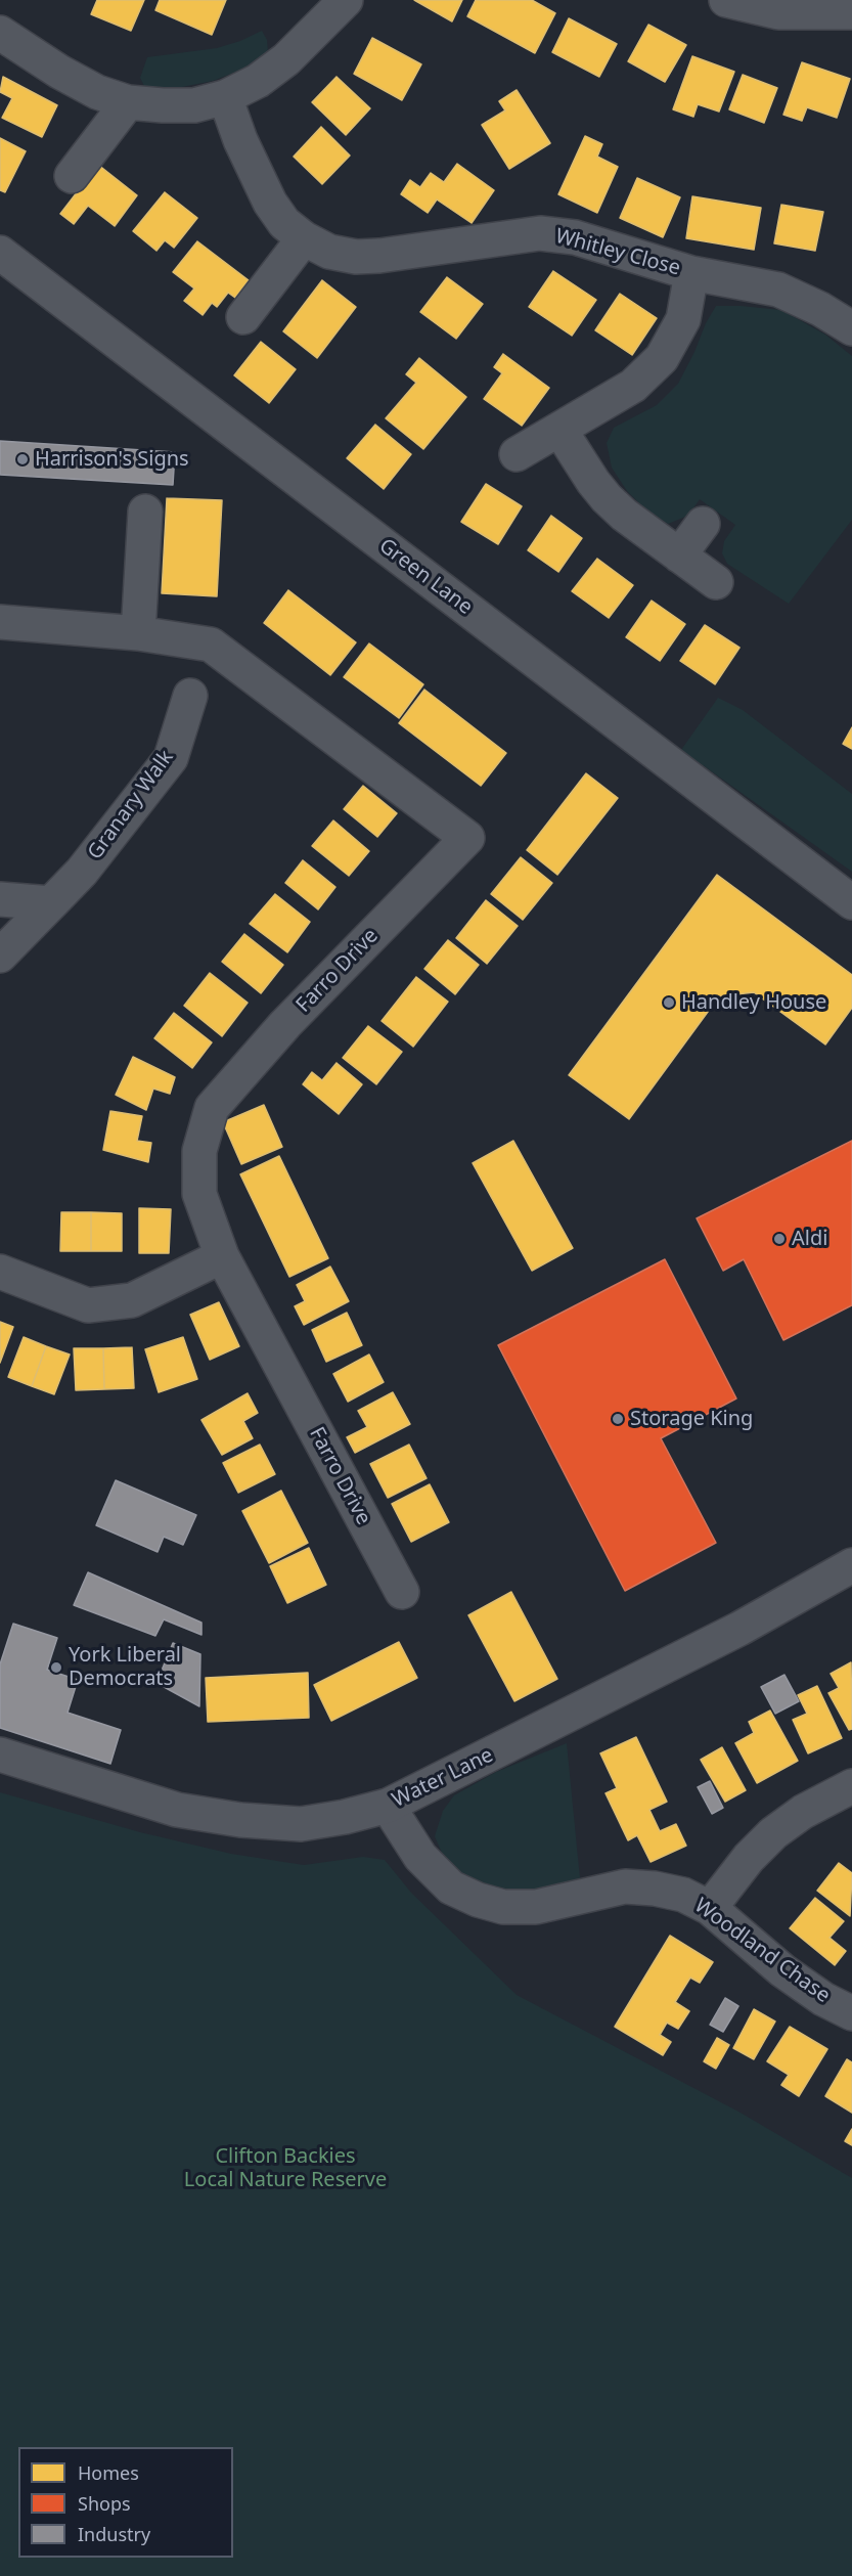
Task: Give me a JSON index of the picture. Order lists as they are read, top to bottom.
{
  "streets": {
    "street": [
      "Whitley Close",
      "Green Lane",
      "Granary Walk",
      "Farro Drive",
      "Water Lane",
      "Woodland Chase"
    ]
  },
  "crossings": [
    ["Water Lane", "Woodland Chase"]
  ],
  "parks": ["Clifton Backies Local Nature Reserve"],
  "places": [
    "Harrison's Signs",
    "Handley House",
    "Aldi",
    "Storage King",
    "York Liberal Democrats"
  ],
  "legend": ["Homes", "Shops", "Industry"]
}
